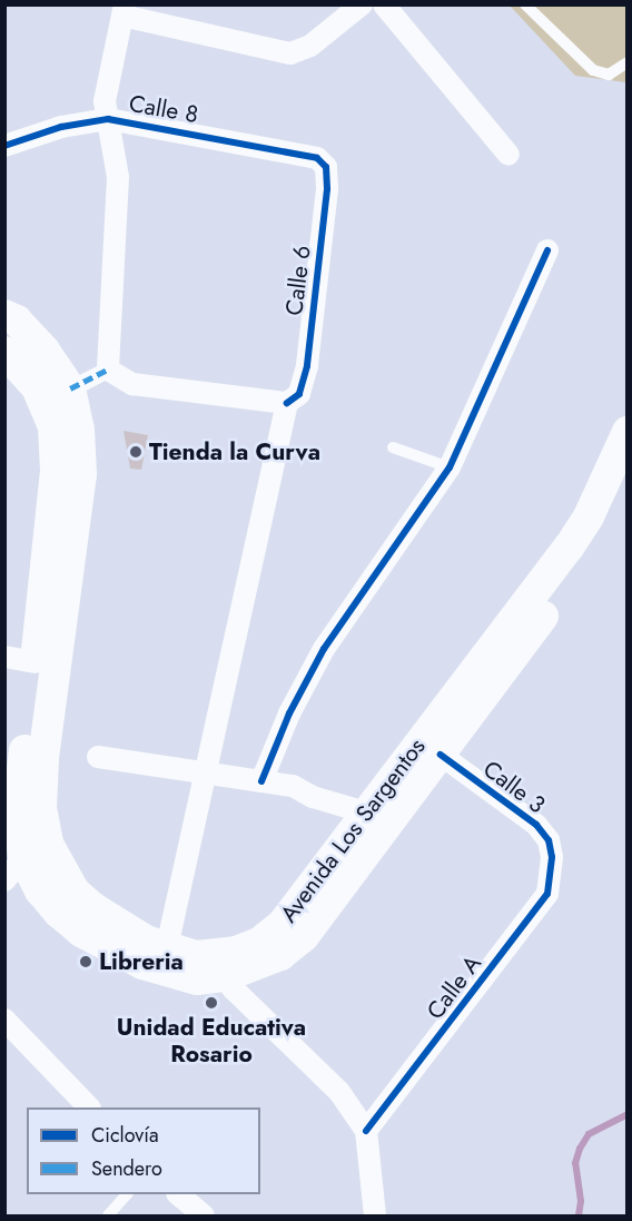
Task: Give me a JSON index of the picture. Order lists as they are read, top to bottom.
{
  "streets": {
    "main road": ["Avenida Los Sargentos"],
    "street": [
      "Calle 8",
      "Calle 6",
      "Calle 3",
      "Calle A"
    ]
  },
  "crossings": [
    ["Calle 8", "Calle 6"],
    ["Calle 6", "Avenida Los Sargentos"],
    ["Calle 3", "Avenida Los Sargentos"],
    ["Calle 3", "Calle A"]
  ],
  "places": ["Tienda la Curva", "Libreria", "Unidad Educativa Rosario"],
  "legend": ["Ciclovía", "Sendero"]
}
